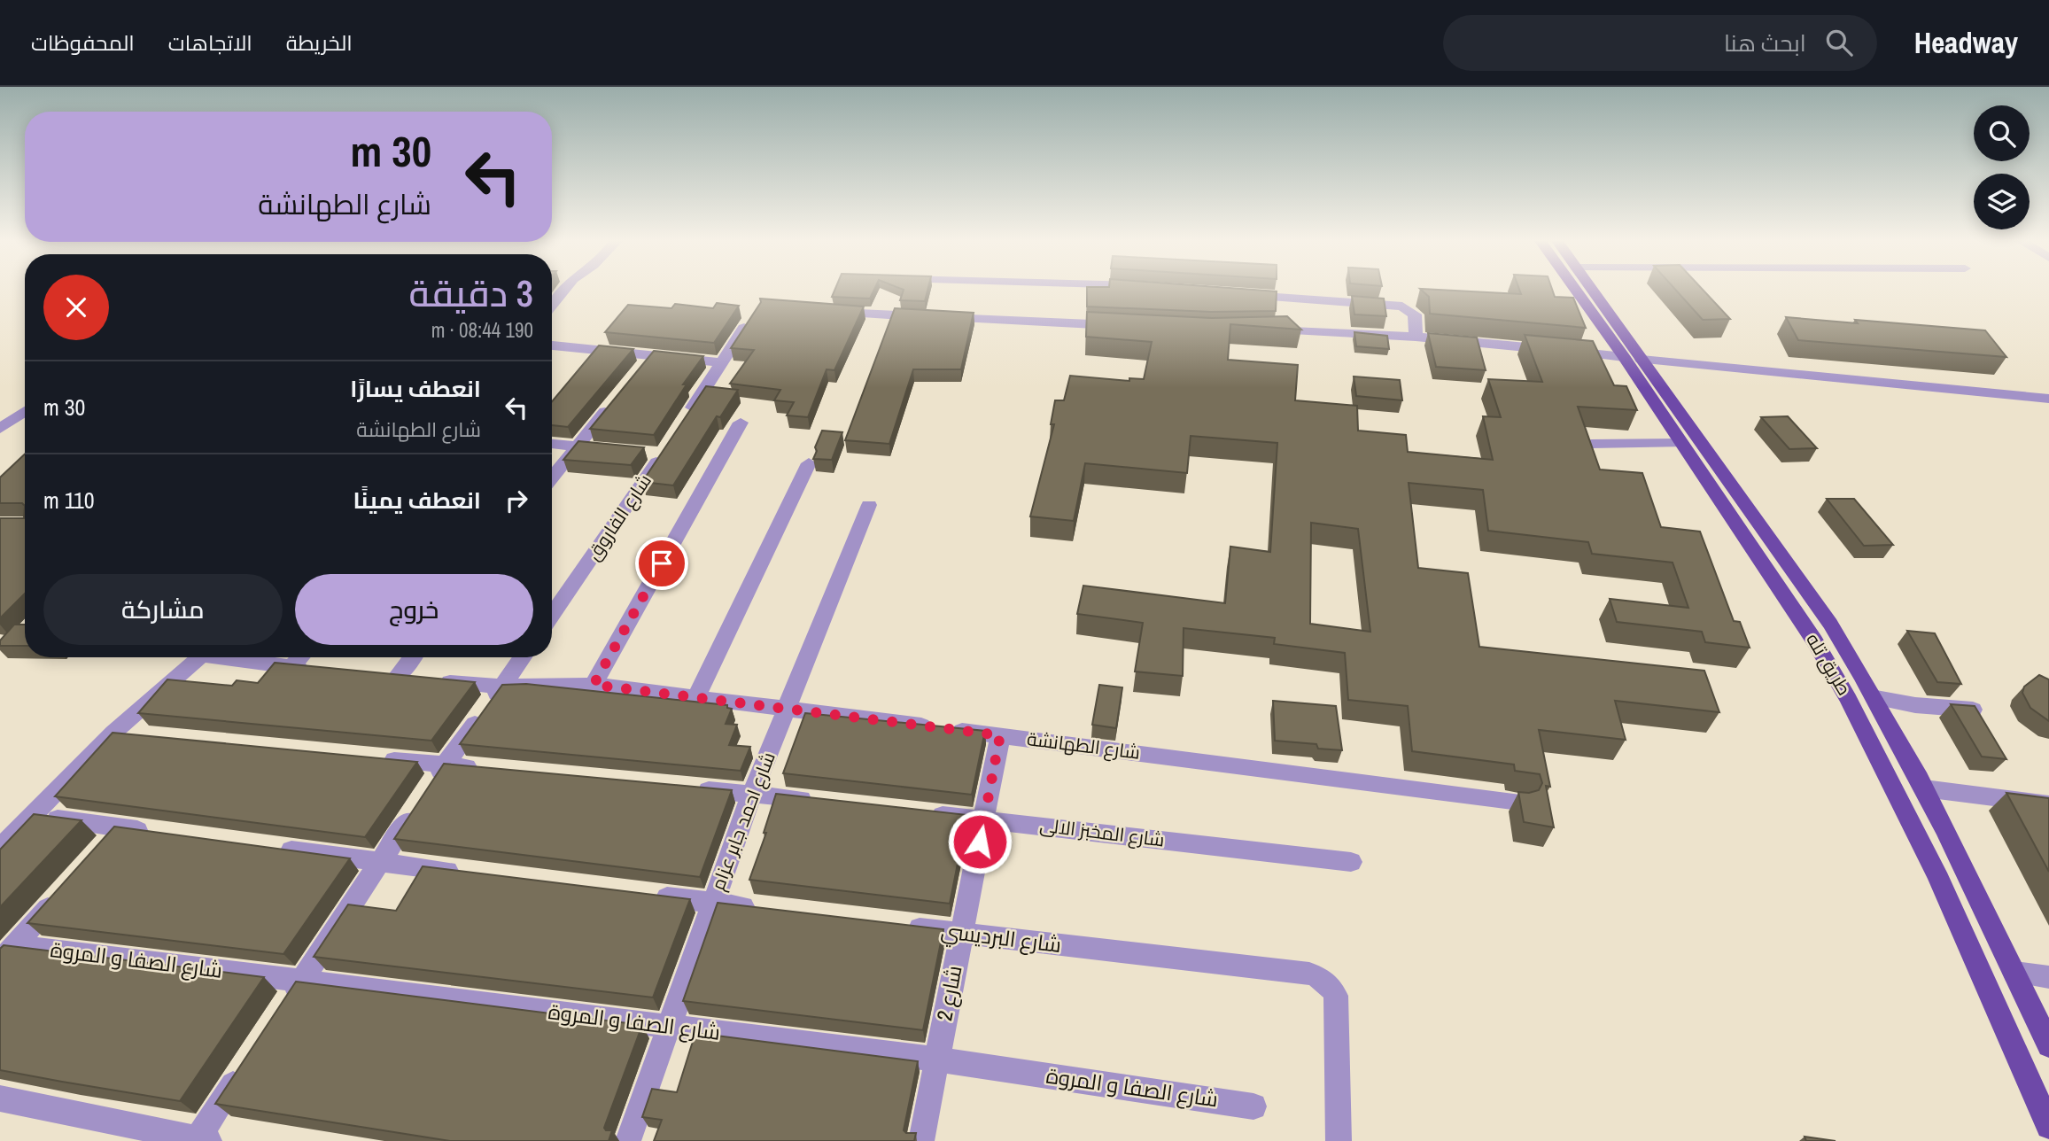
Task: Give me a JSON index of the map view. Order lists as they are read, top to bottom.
{
  "streets": {
    "main road": ["طريق تله"],
    "street": [
      "شارع الفاروق",
      "شارع الطهانشة",
      "شارع احمد جابر عزام",
      "شارع المخبز الالى",
      "شارع البرديسي",
      "شارع الصفا و المروة",
      "شارع 2"
    ]
  },
  "crossings": [
    ["شارع الطهانشة", "شارع احمد جابر عزام"],
    ["شارع الطهانشة", "شارع 2"],
    ["شارع احمد جابر عزام", "شارع الصفا و المروة"],
    ["شارع المخبز الالى", "شارع 2"],
    ["شارع البرديسي", "شارع 2"],
    ["شارع الصفا و المروة", "شارع 2"]
  ],
  "page": {
    "header": "Headway",
    "search": "ابحث هنا",
    "nav": ["الخريطة", "الاتجاهات", "المحفوظات"],
    "turn": ["30 m", "شارع الطهانشة"],
    "heading": ["3 دقيقة", "190 m · 08:44"],
    "list": [
      {
        "name": "انعطف يسارًا",
        "note": "شارع الطهانشة",
        "value": "30 m"
      },
      {
        "name": "انعطف يمينًا",
        "value": "110 m"
      }
    ],
    "buttons": ["خروج", "مشاركة"]
  }
}
